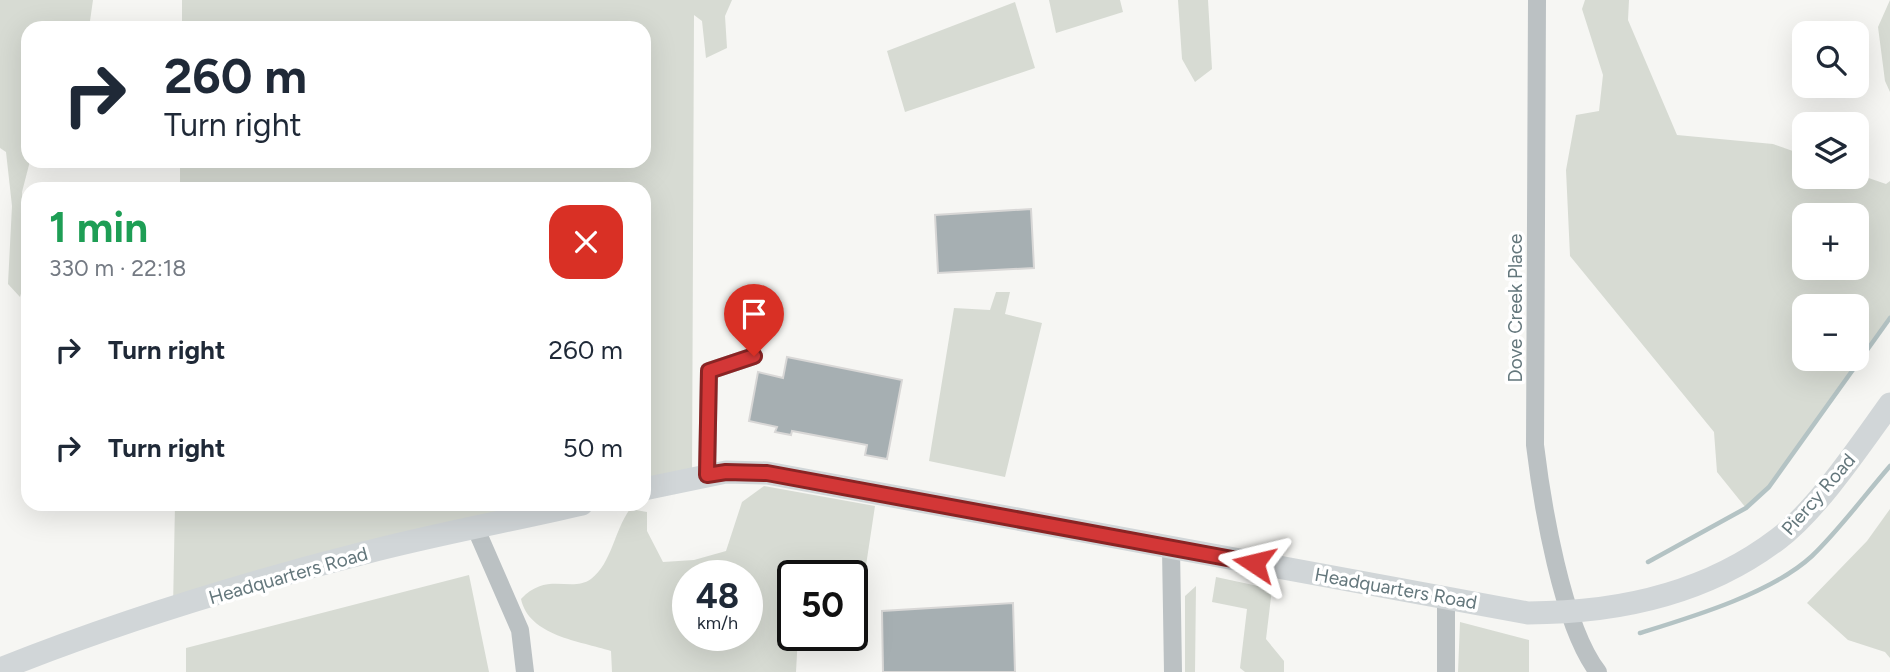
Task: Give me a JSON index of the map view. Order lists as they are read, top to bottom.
{
  "streets": {
    "main road": ["Piercy Road", "Headquarters Road"],
    "street": ["Dove Creek Place"]
  },
  "crossings": [
    ["Dove Creek Place", "Piercy Road"],
    ["Piercy Road", "Headquarters Road"]
  ],
  "page": {
    "map_buttons": ["+", "−"],
    "turn": ["260 m", "Turn right"],
    "heading": ["1 min", "330 m · 22:18"],
    "list": [
      {
        "name": "Turn right",
        "value": "260 m"
      },
      {
        "name": "Turn right",
        "value": "50 m"
      }
    ],
    "speed": "48 km/h",
    "limit": "50"
  }
}
